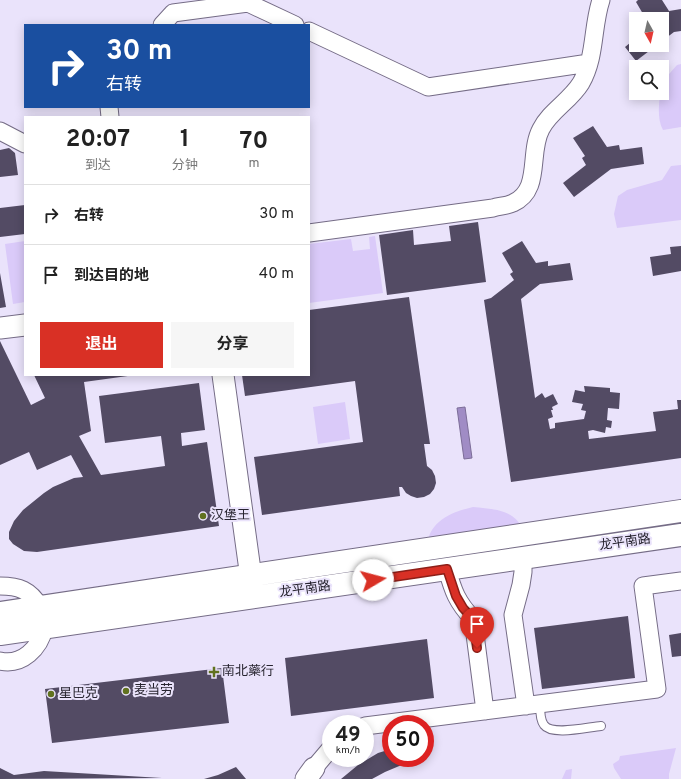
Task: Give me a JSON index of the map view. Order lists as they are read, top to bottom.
{
  "streets": {
    "main road": ["龙平南路"]
  },
  "places": {
    "other": ["汉堡王", "麦当劳", "星巴克"],
    "health": ["南北藥行"]
  },
  "north": "bottom",
  "page": {
    "turn": ["30 m", "右转"],
    "eta": [
      "20:07",
      "到达",
      "1",
      "分钟",
      "70",
      "m"
    ],
    "list": [
      {
        "name": "右转",
        "value": "30 m"
      },
      {
        "name": "到达目的地",
        "value": "40 m"
      }
    ],
    "buttons": ["退出", "分享"],
    "speed": "49 km/h",
    "limit": "50"
  }
}
